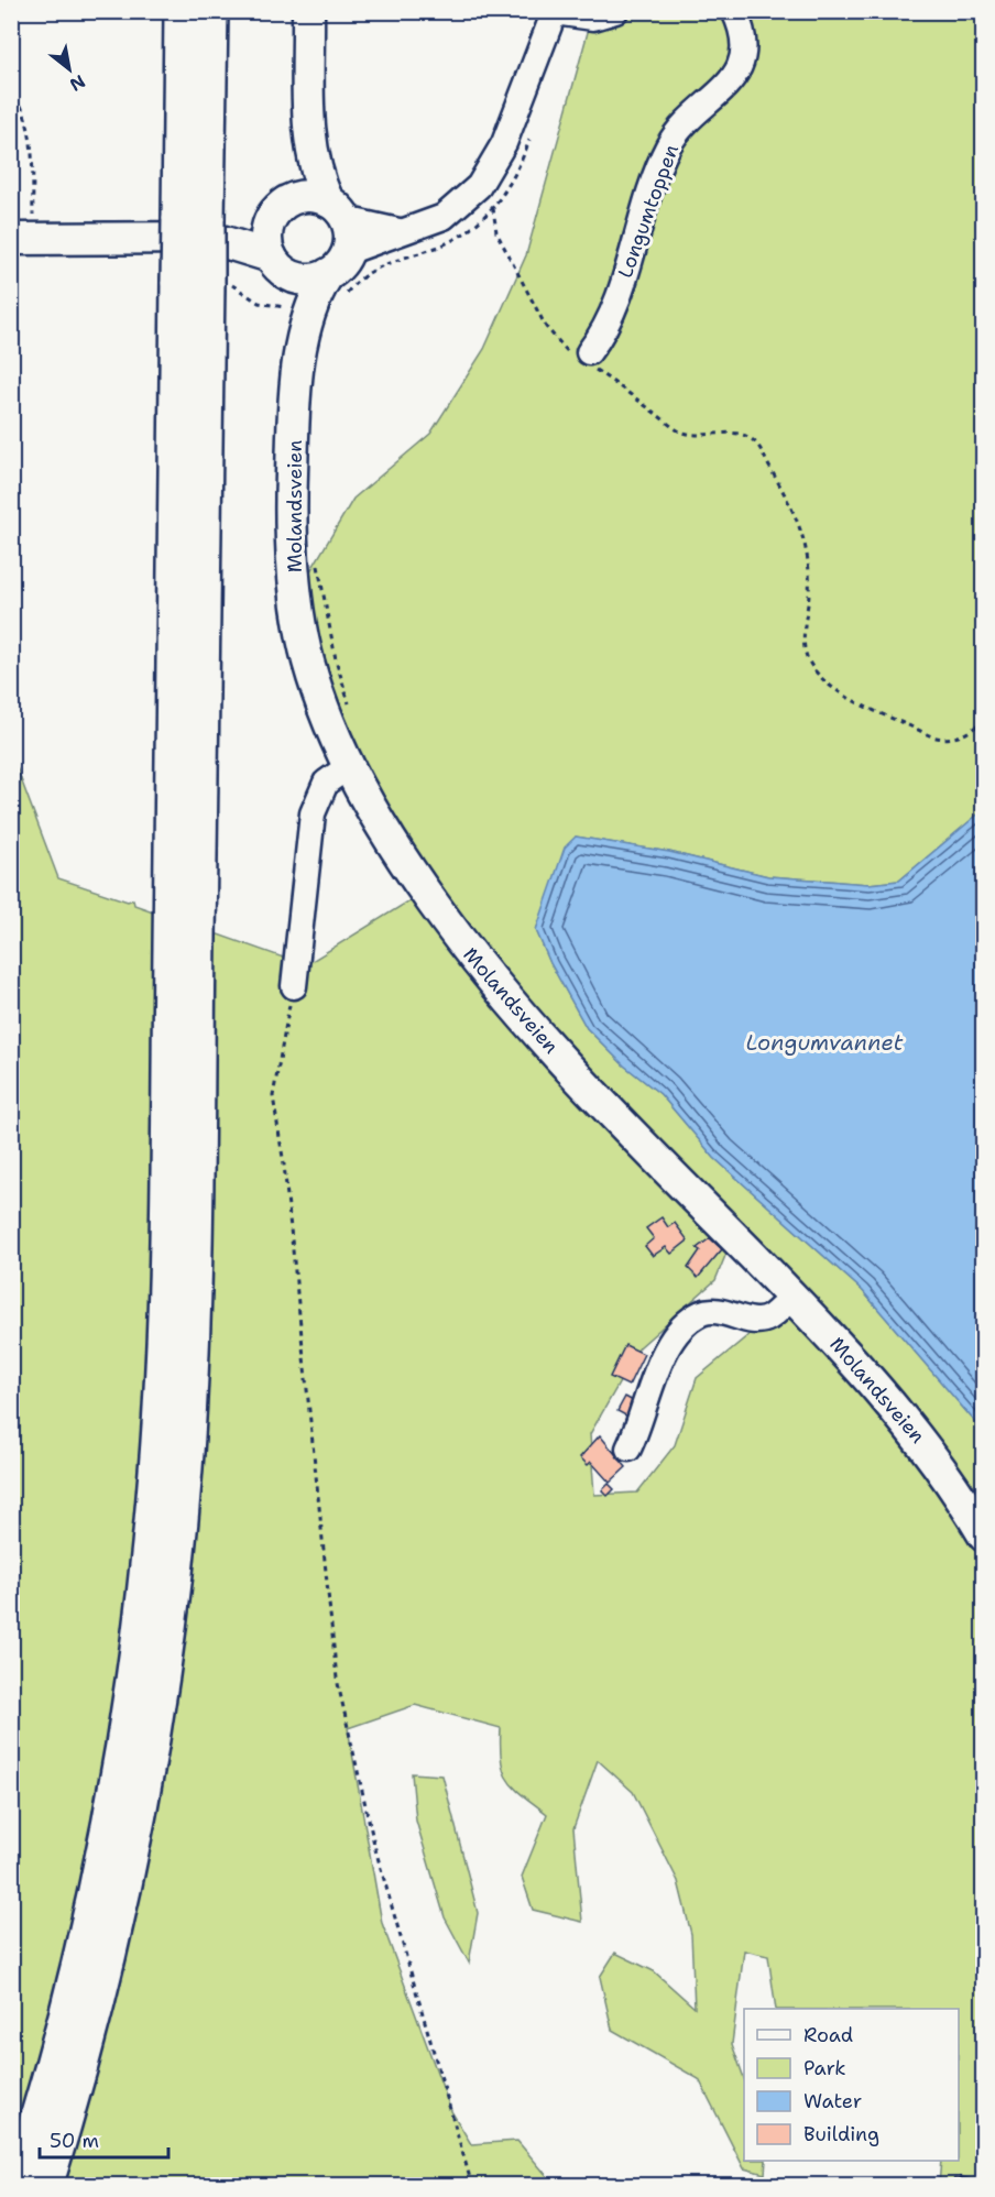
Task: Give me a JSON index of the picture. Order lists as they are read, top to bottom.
{
  "streets": {
    "main road": ["Molandsveien"],
    "street": ["Longumtoppen"]
  },
  "water": ["Longumvannet"],
  "legend": [
    "Road",
    "Park",
    "Water",
    "Building"
  ],
  "scale_bar": "50 m",
  "north": "bottom right"
}
